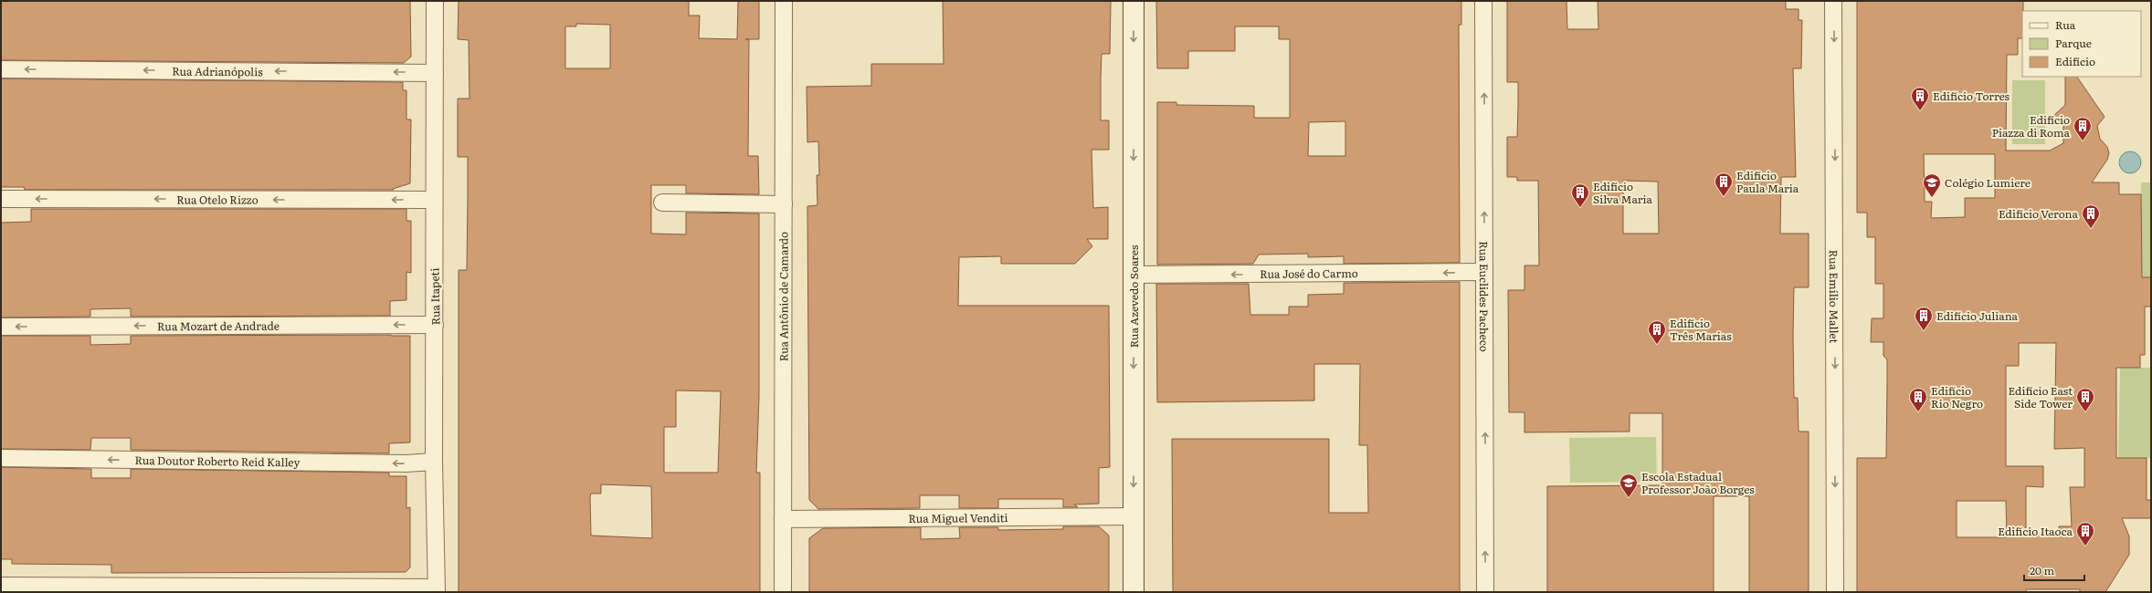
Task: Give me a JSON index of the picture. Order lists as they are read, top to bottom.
{
  "streets": {
    "street": [
      "Rua Adrianópolis",
      "Rua Otelo Rizzo",
      "Rua José do Carmo",
      "Rua Itapeti",
      "Rua Antônio de Camardo",
      "Rua Azevedo Soares",
      "Rua Euclides Pacheco",
      "Rua Emílio Mallet",
      "Rua Mozart de Andrade",
      "Rua Doutor Roberto Reid Kalley",
      "Rua Miguel Venditi"
    ]
  },
  "crossings": [
    ["Rua Adrianópolis", "Rua Itapeti"],
    ["Rua Otelo Rizzo", "Rua Itapeti"],
    ["Rua José do Carmo", "Rua Azevedo Soares"],
    ["Rua José do Carmo", "Rua Euclides Pacheco"],
    ["Rua Itapeti", "Rua Mozart de Andrade"],
    ["Rua Itapeti", "Rua Doutor Roberto Reid Kalley"],
    ["Rua Antônio de Camardo", "Rua Miguel Venditi"],
    ["Rua Azevedo Soares", "Rua Miguel Venditi"]
  ],
  "one_way": [
    "Rua Adrianópolis",
    "Rua Otelo Rizzo",
    "Rua José do Carmo",
    "Rua Azevedo Soares",
    "Rua Euclides Pacheco",
    "Rua Emílio Mallet",
    "Rua Mozart de Andrade"
  ],
  "places": {
    "building": [
      "Edifício Torres",
      "Edifício Piazza di Roma",
      "Edifício Paula Maria",
      "Edifício Silva Maria",
      "Edifício Verona",
      "Edifício Juliana",
      "Edifício Três Marias",
      "Edifício Rio Negro",
      "Edifício East Side Tower",
      "Edifício Itaoca"
    ],
    "school or university": ["Colégio Lumiere", "Escola Estadual Professor João Borges"]
  },
  "legend": ["Rua", "Parque", "Edifício"],
  "scale_bar": "20 m"
}
